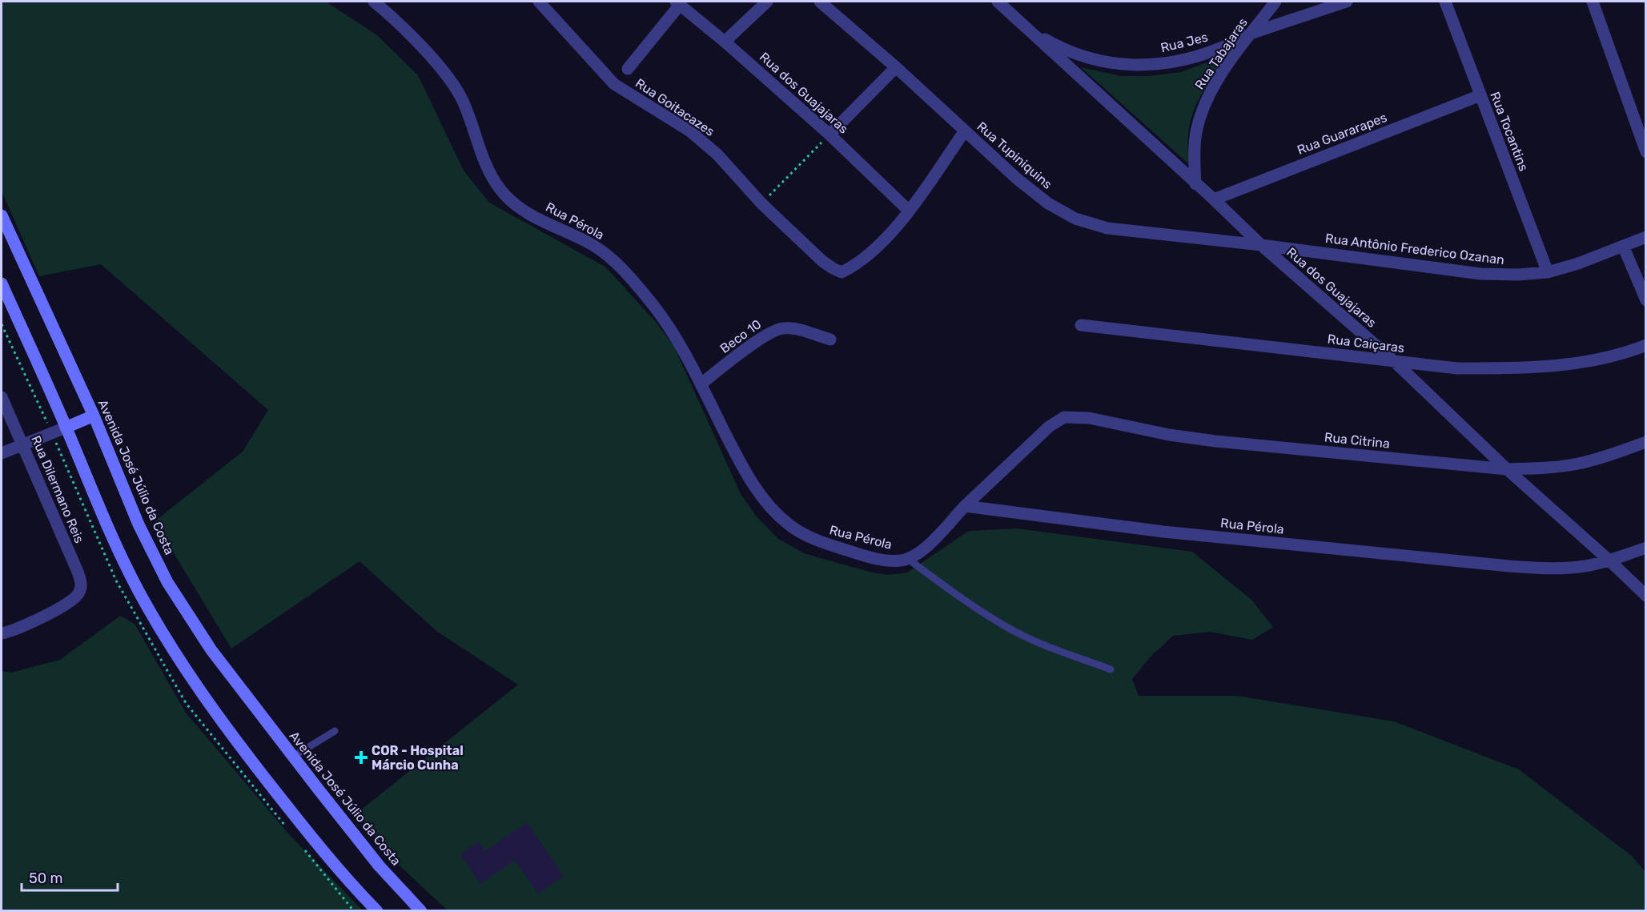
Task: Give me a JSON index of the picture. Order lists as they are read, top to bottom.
{
  "streets": {
    "main road": ["Avenida José Júlio da Costa"],
    "street": [
      "Rua Jes",
      "Rua Tabajaras",
      "Rua dos Guajajaras",
      "Rua Goitacazes",
      "Rua Tocantins",
      "Rua Guararapes",
      "Rua Tupiniquins",
      "Rua Pérola",
      "Rua Antônio Frederico Ozanan",
      "Beco 10",
      "Rua Caiçaras",
      "Rua Citrina",
      "Rua Dilermano Reis"
    ]
  },
  "crossings": [
    ["Rua Jes", "Rua Tabajaras"],
    ["Rua Jes", "Rua dos Guajajaras"],
    ["Rua Tabajaras", "Rua dos Guajajaras"],
    ["Rua dos Guajajaras", "Rua Goitacazes"],
    ["Rua dos Guajajaras", "Rua Guararapes"],
    ["Rua dos Guajajaras", "Rua Tupiniquins"],
    ["Rua dos Guajajaras", "Rua Pérola"],
    ["Rua dos Guajajaras", "Rua Antônio Frederico Ozanan"],
    ["Rua dos Guajajaras", "Rua Caiçaras"],
    ["Rua dos Guajajaras", "Rua Citrina"],
    ["Rua Tocantins", "Rua Guararapes"],
    ["Rua Tocantins", "Rua Antônio Frederico Ozanan"],
    ["Rua Tupiniquins", "Rua Antônio Frederico Ozanan"],
    ["Rua Pérola", "Beco 10"],
    ["Rua Pérola", "Rua Citrina"]
  ],
  "places": {
    "health": ["COR - Hospital Márcio Cunha"]
  },
  "scale_bar": "50 m"
}
